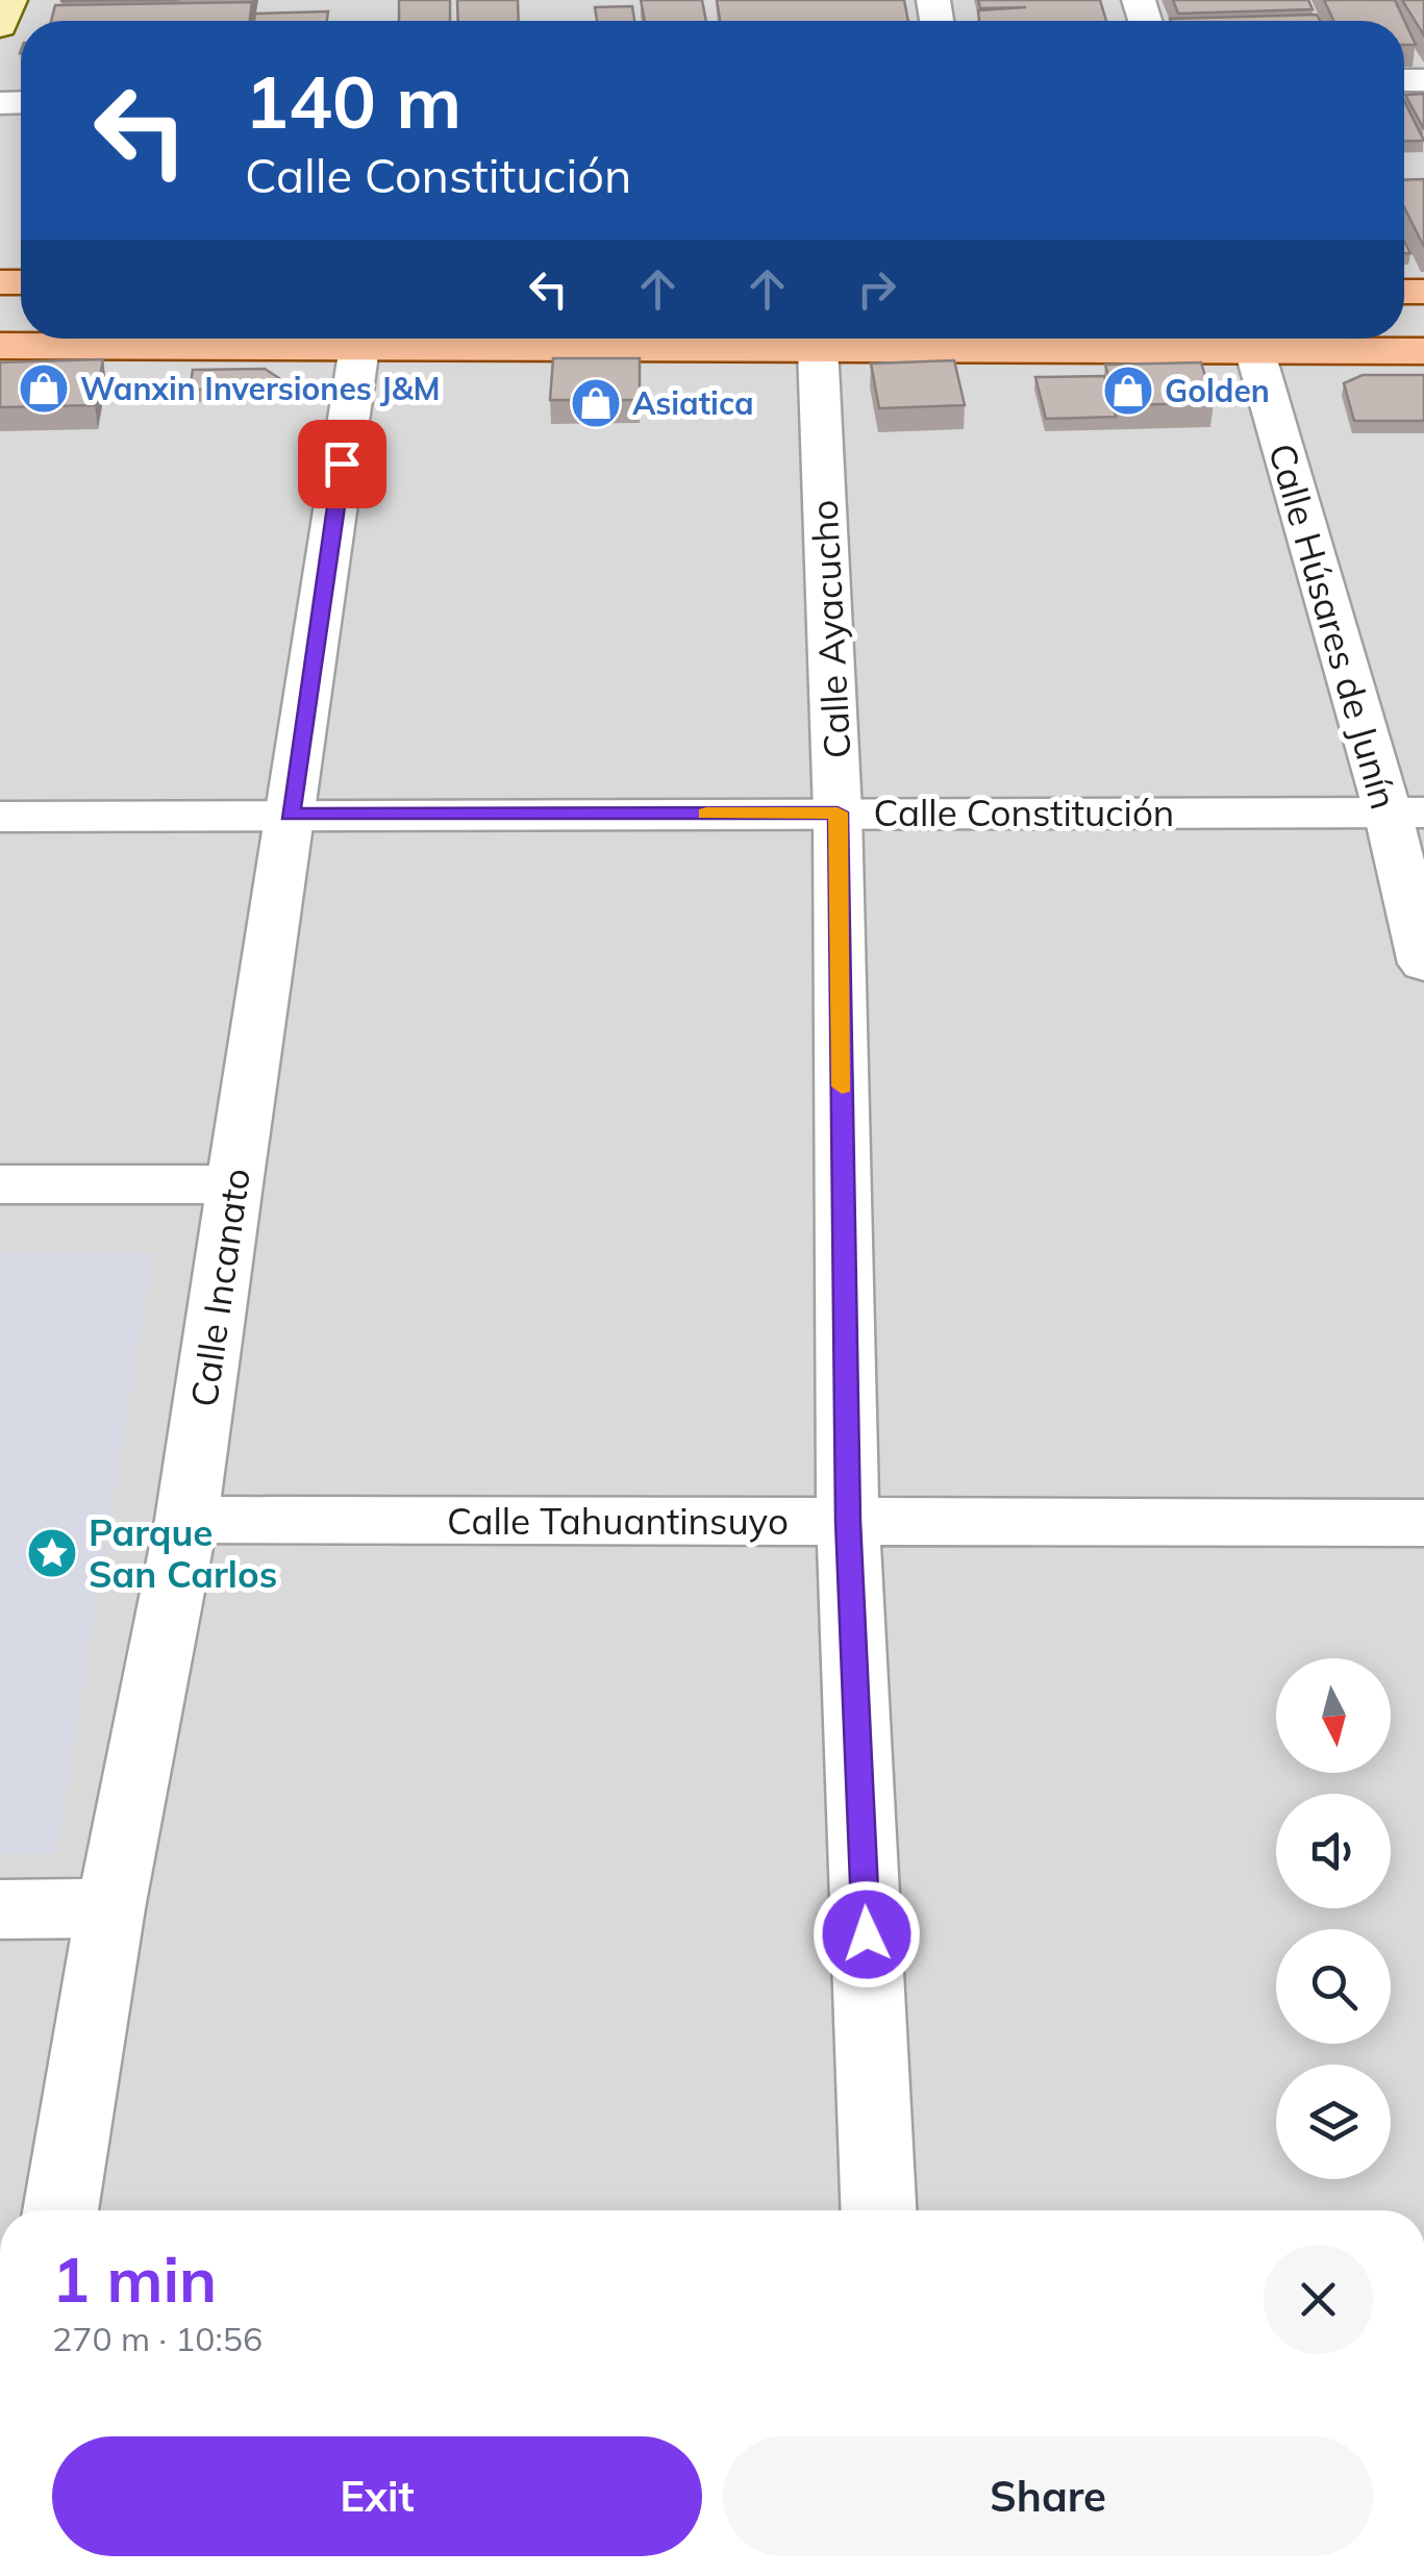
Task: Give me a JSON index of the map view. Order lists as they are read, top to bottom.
{
  "streets": {
    "street": [
      "Calle Húsares de Junín",
      "Calle Ayacucho",
      "Calle Constitución",
      "Calle Incanato",
      "Calle Tahuantinsuyo"
    ]
  },
  "crossings": [
    ["Calle Húsares de Junín", "Calle Constitución"],
    ["Calle Ayacucho", "Calle Constitución"],
    ["Calle Ayacucho", "Calle Tahuantinsuyo"],
    ["Calle Constitución", "Calle Incanato"],
    ["Calle Incanato", "Calle Tahuantinsuyo"]
  ],
  "places": {
    "shop": ["Wanxin Inversiones J&M", "Golden", "Asiatica"],
    "place": ["Parque San Carlos"]
  },
  "north": "bottom",
  "page": {
    "turn": ["140 m", "Calle Constitución"],
    "heading": ["1 min", "270 m · 10:56"],
    "buttons": ["Exit", "Share"]
  }
}
